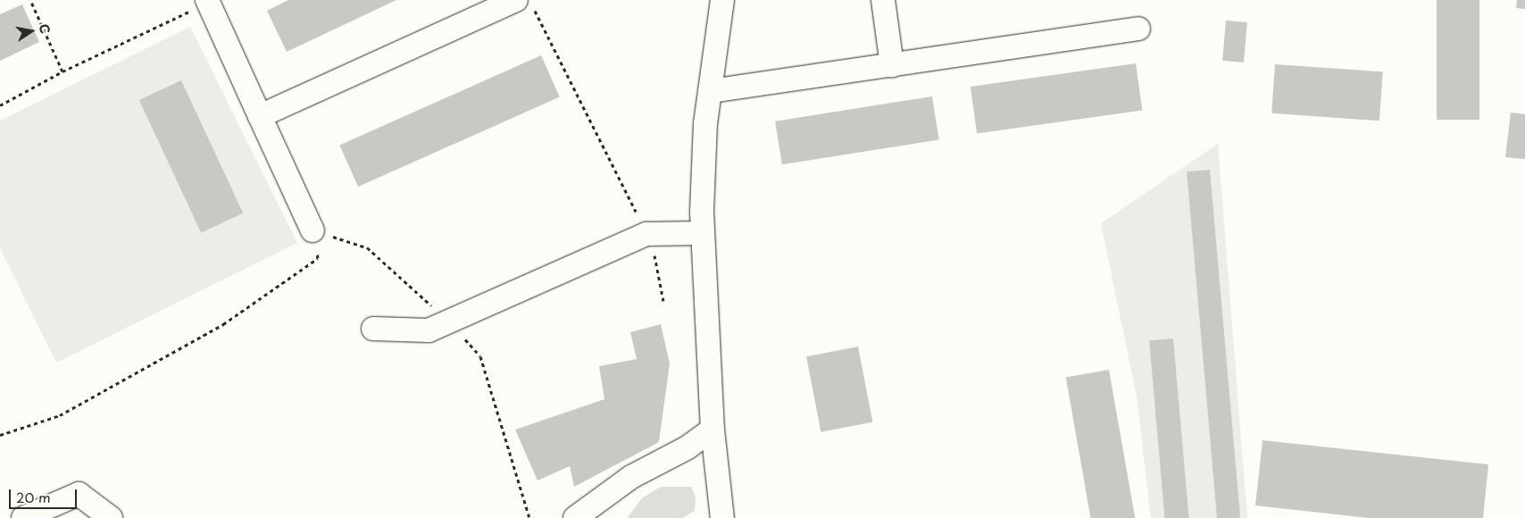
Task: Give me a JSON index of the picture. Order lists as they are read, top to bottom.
{
  "scale_bar": "20 m",
  "north": "right"
}
